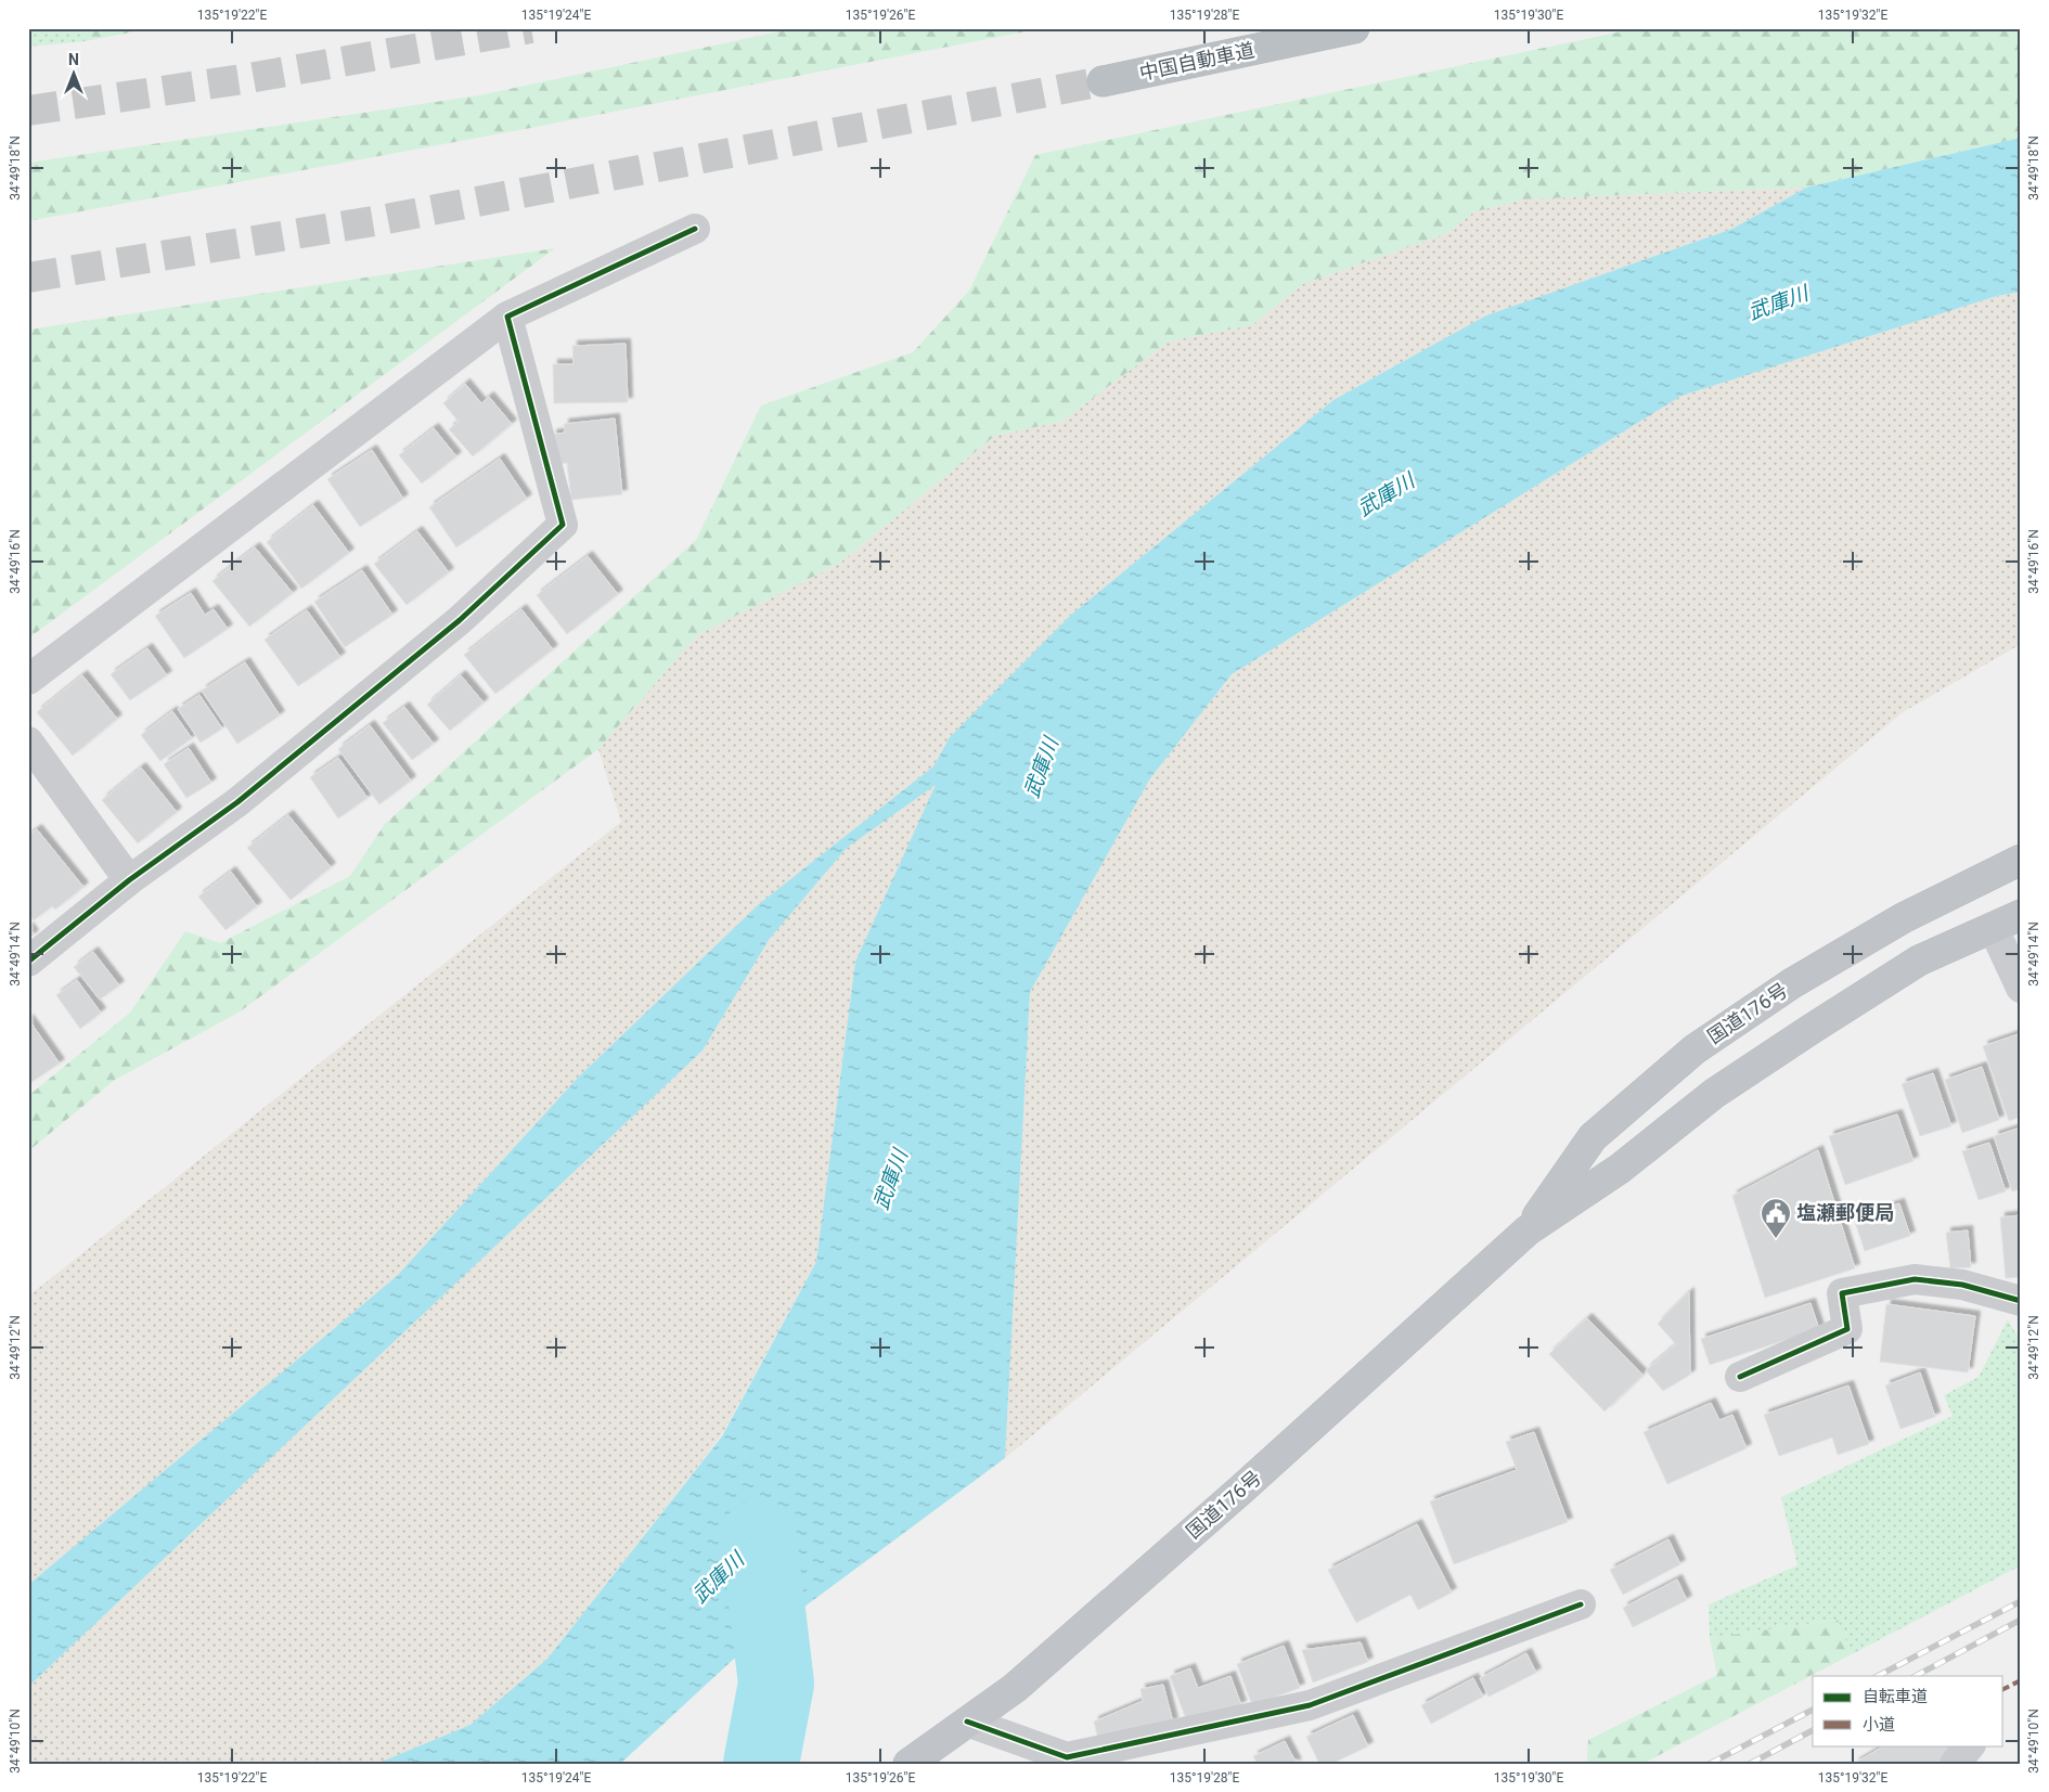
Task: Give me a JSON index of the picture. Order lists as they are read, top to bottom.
{
  "streets": {
    "highway": ["中国自動車道", "国道176号"]
  },
  "water": ["武庫川"],
  "places": {
    "public building": ["塩瀬郵便局"]
  },
  "legend": ["自転車道", "小道"],
  "north": "top",
  "coordinates": [
    "135°19'22\"E",
    "135°19'24\"E",
    "135°19'26\"E",
    "135°19'28\"E",
    "135°19'30\"E",
    "135°19'32\"E",
    "34°49'18\"N",
    "34°49'16\"N",
    "34°49'14\"N",
    "34°49'12\"N",
    "34°49'10\"N"
  ]
}
